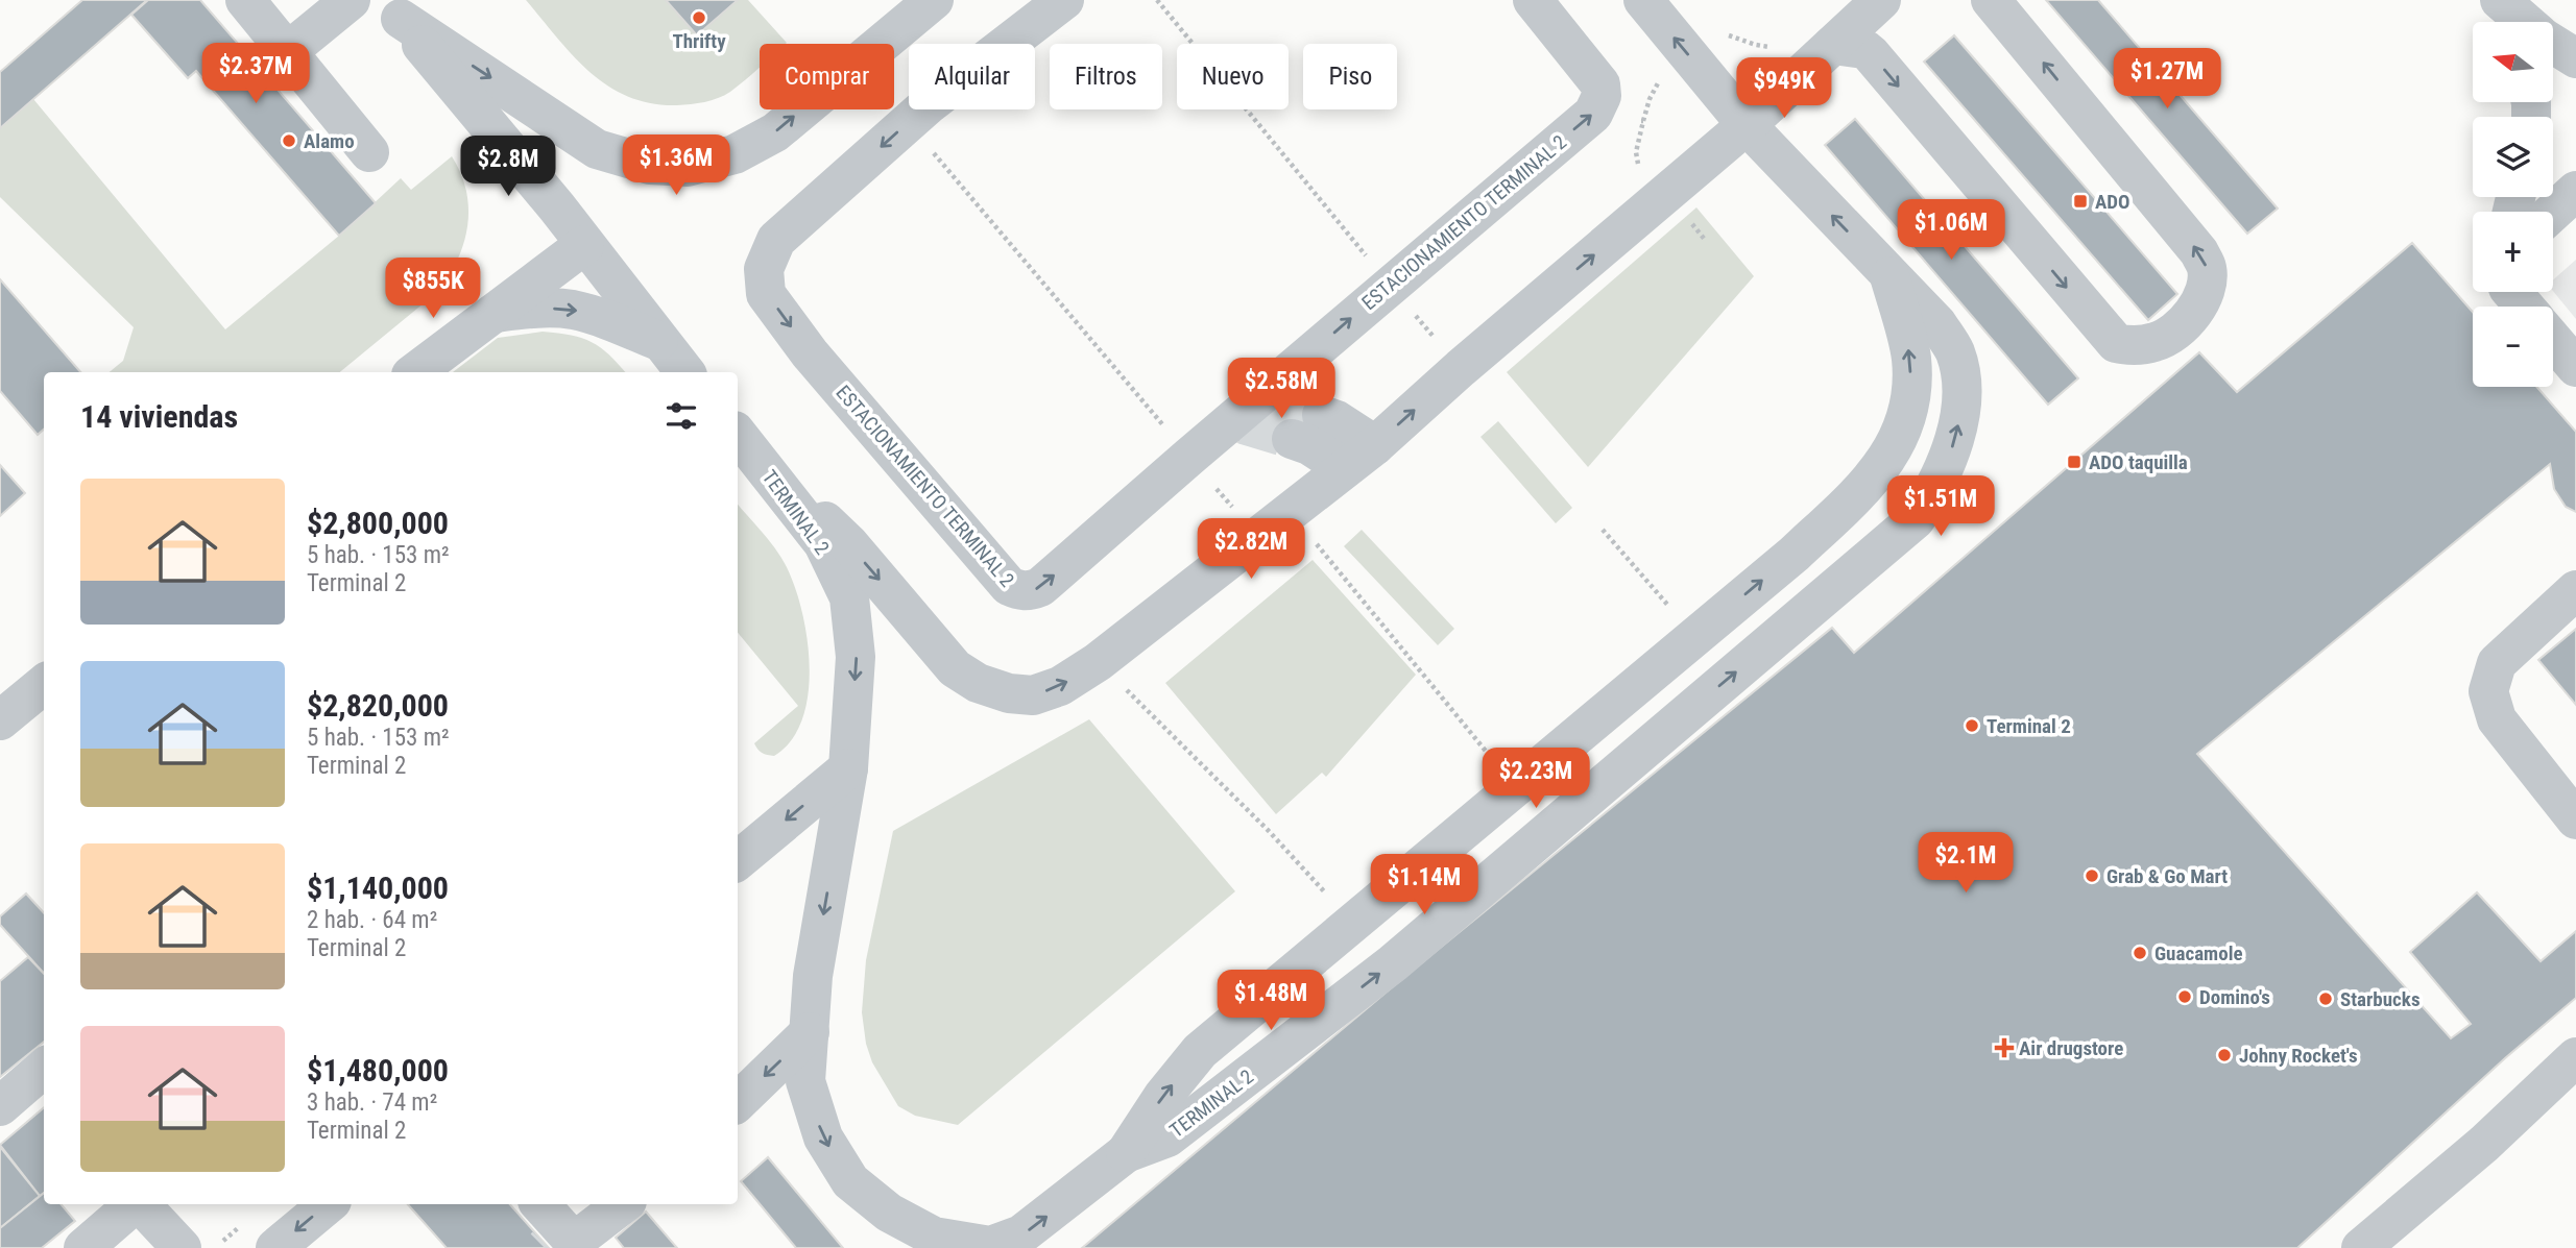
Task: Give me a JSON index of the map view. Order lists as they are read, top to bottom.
{
  "streets": {
    "street": ["ESTACIONAMIENTO TERMINAL 2", "TERMINAL 2"]
  },
  "places": {
    "other": [
      "Thrifty",
      "Alamo",
      "Terminal 2",
      "Grab & Go Mart",
      "Guacamole",
      "Domino's",
      "Starbucks",
      "Johny Rocket's"
    ],
    "transit": ["ADO", "ADO taquilla"],
    "health": ["Air drugstore"]
  },
  "north": "left",
  "page": {
    "map_buttons": ["+", "−"],
    "price": [
      "$2.37M",
      "$1.27M",
      "$949K",
      "$1.36M",
      "$2.8M",
      "$1.06M",
      "$855K",
      "$2.58M",
      "$1.51M",
      "$2.82M",
      "$2.23M",
      "$2.1M",
      "$1.14M",
      "$1.48M"
    ],
    "chip": [
      "Comprar",
      "Alquilar",
      "Filtros",
      "Nuevo",
      "Piso"
    ],
    "heading": "14 viviendas",
    "list": [
      {
        "name": "$2,800,000",
        "note": "5 hab. · 153 m² · Terminal 2"
      },
      {
        "name": "$2,820,000",
        "note": "5 hab. · 153 m² · Terminal 2"
      },
      {
        "name": "$1,140,000",
        "note": "2 hab. · 64 m² · Terminal 2"
      },
      {
        "name": "$1,480,000",
        "note": "3 hab. · 74 m² · Terminal 2"
      }
    ]
  }
}
